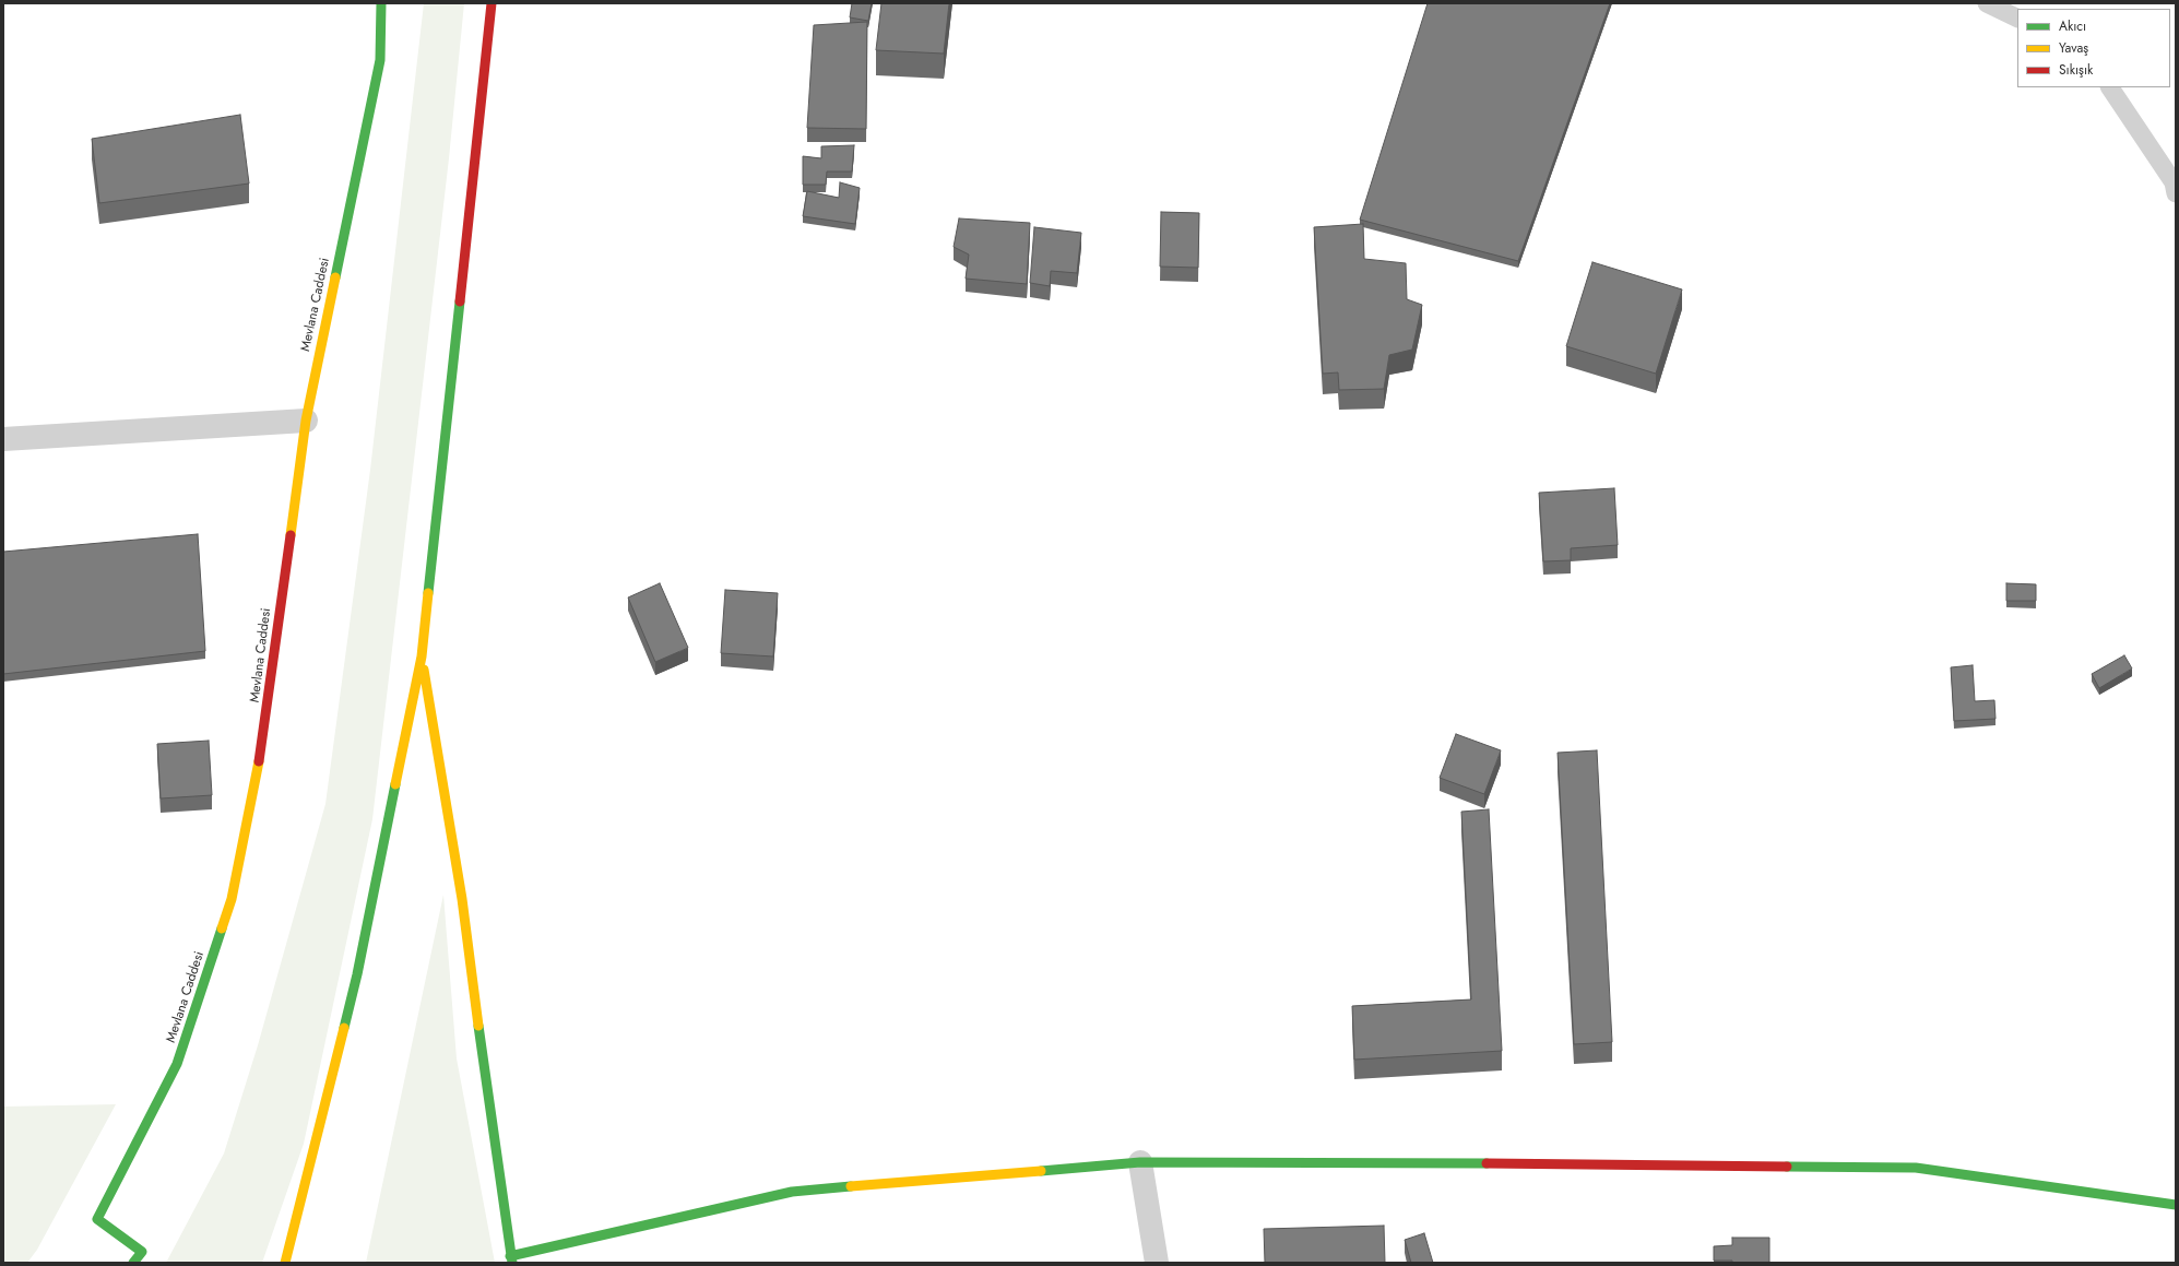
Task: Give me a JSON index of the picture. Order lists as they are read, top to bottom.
{
  "streets": {
    "main road": ["Mevlana Caddesi"]
  },
  "legend": ["Akıcı", "Yavaş", "Sıkışık"]
}
